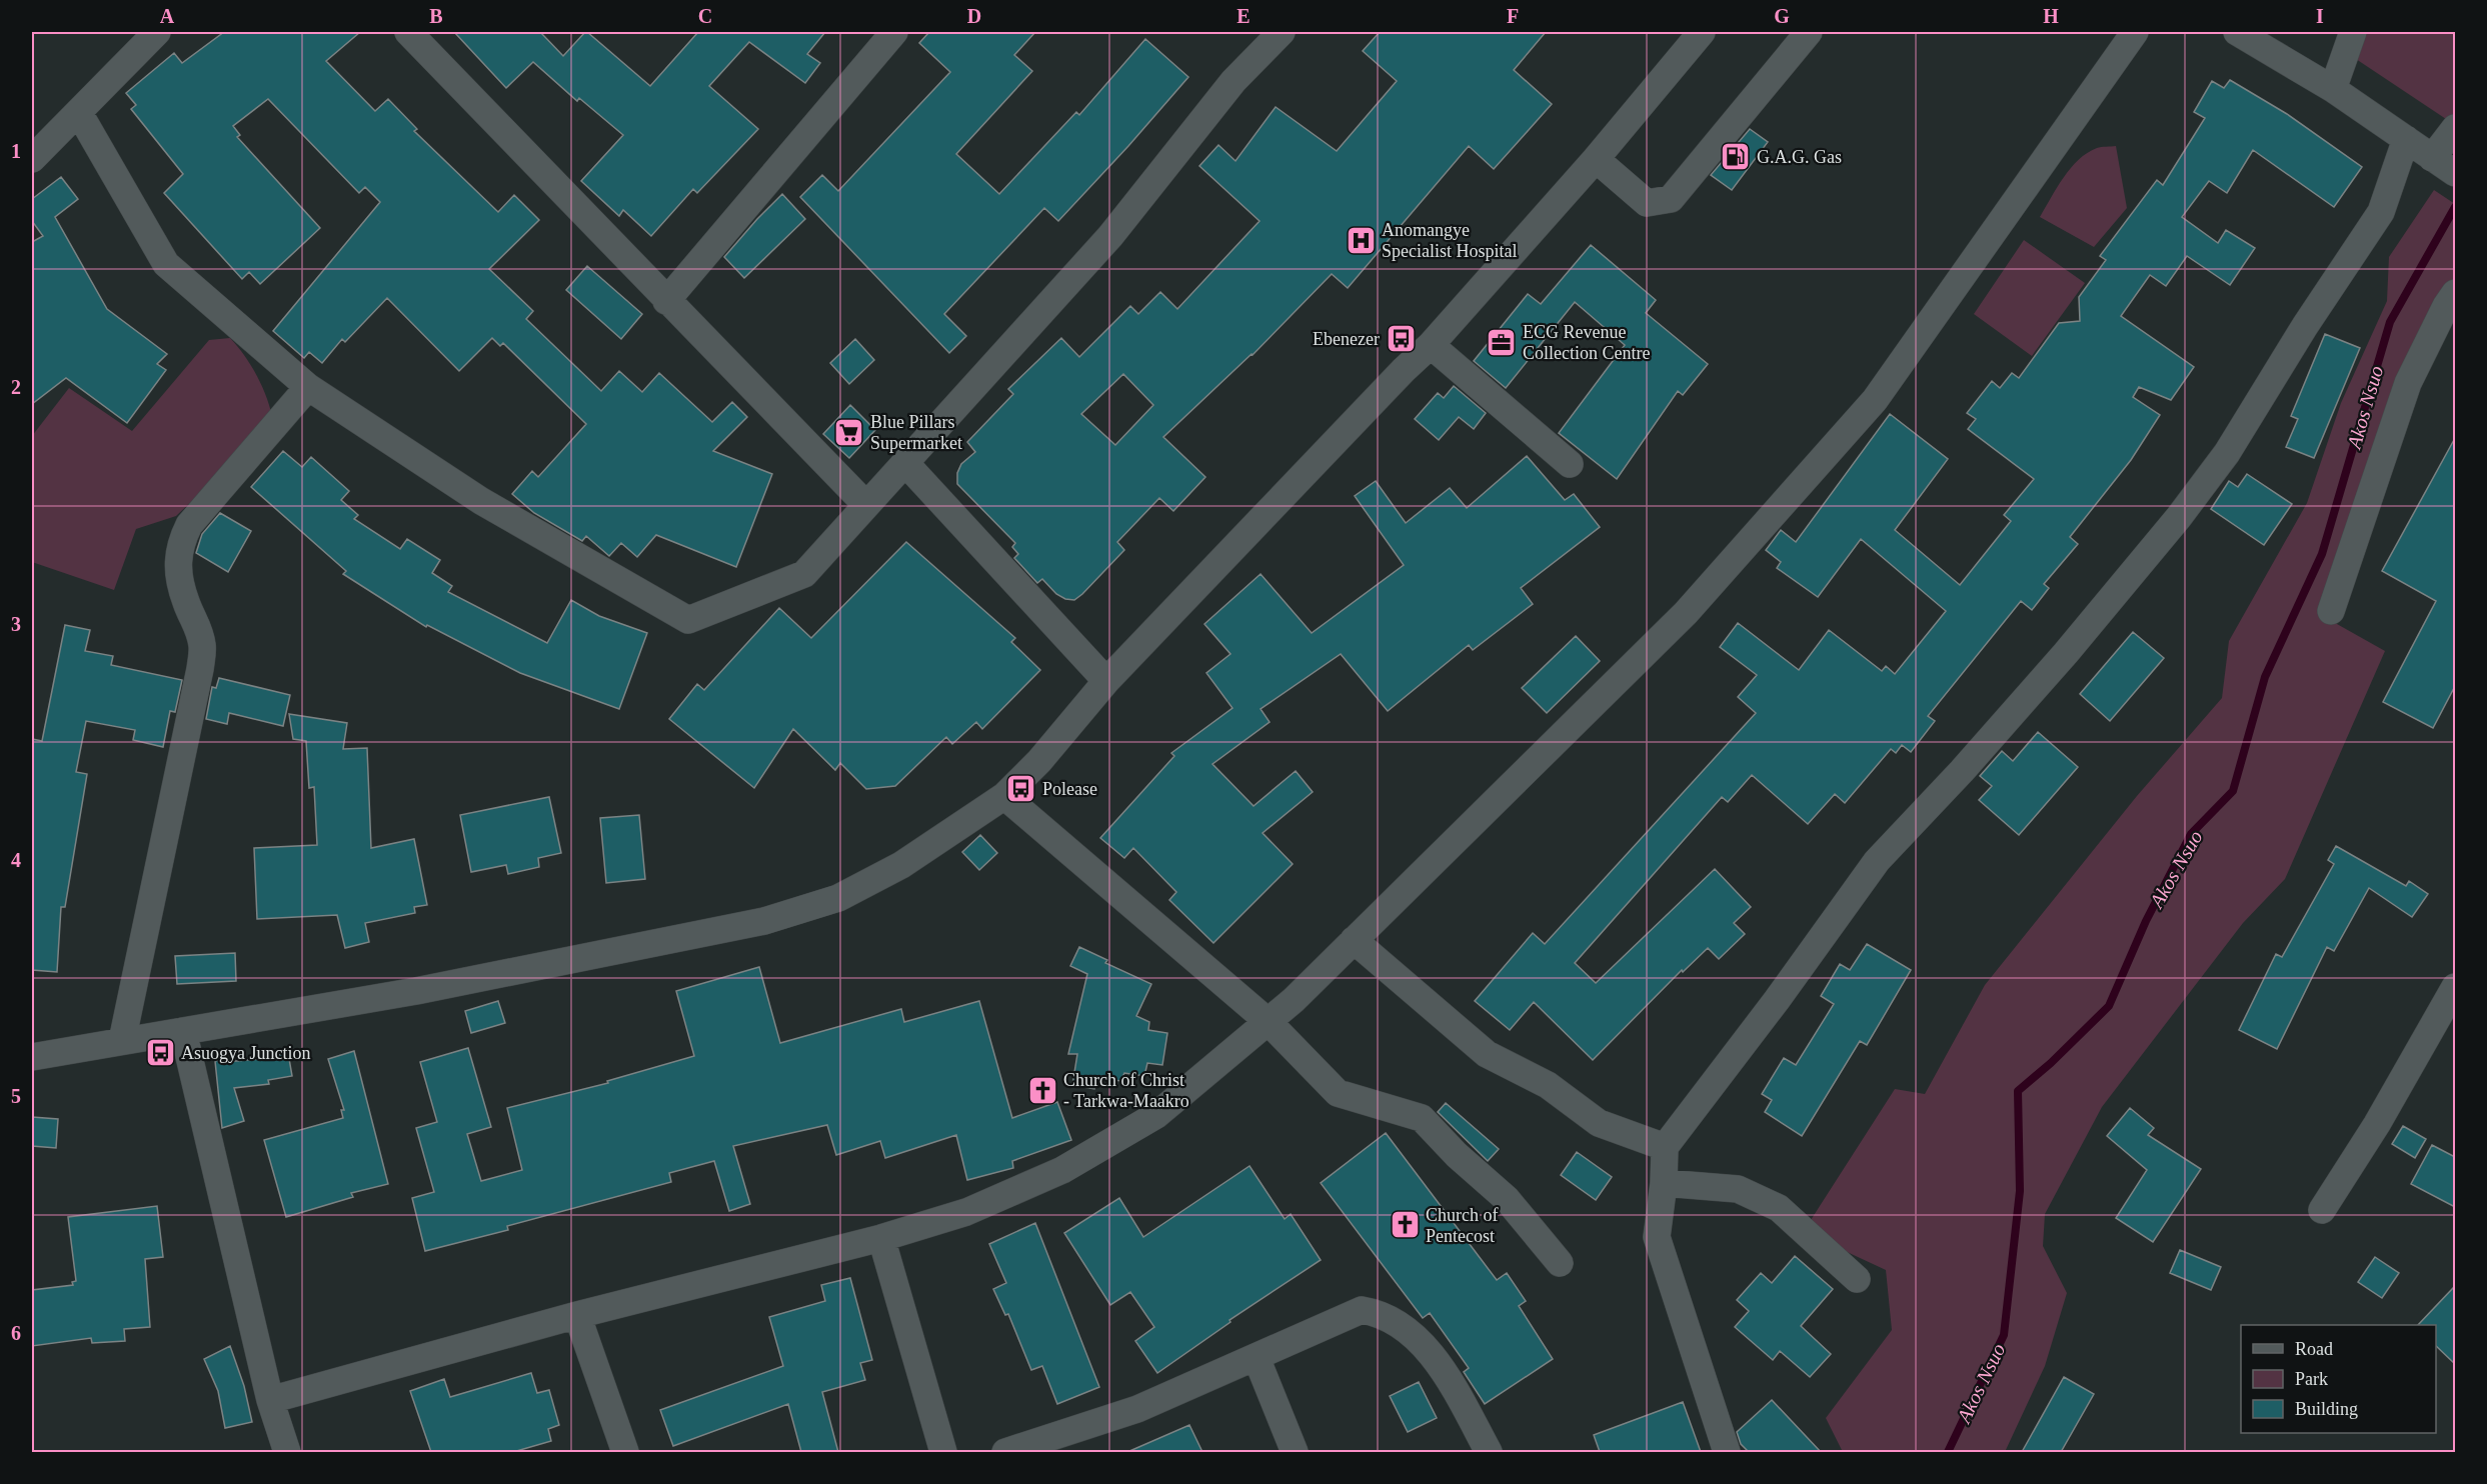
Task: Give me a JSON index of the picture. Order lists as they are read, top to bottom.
{
  "water": ["Akos Nsuo"],
  "places": {
    "fuel station": ["G.A.G. Gas"],
    "hospital": ["Anomangye Specialist Hospital"],
    "bus stop": ["Ebenezer", "Polease", "Asuogya Junction"],
    "office": ["ECG Revenue Collection Centre"],
    "supermarket": ["Blue Pillars Supermarket"],
    "church": ["Church of Christ - Tarkwa-Maakro", "Church of Pentecost"]
  },
  "legend": ["Road", "Park", "Building"],
  "grid": {
    "columns": [
      "A",
      "B",
      "C",
      "D",
      "E",
      "F",
      "G",
      "H",
      "I"
    ],
    "rows": [
      "1",
      "2",
      "3",
      "4",
      "5",
      "6"
    ]
  }
}
